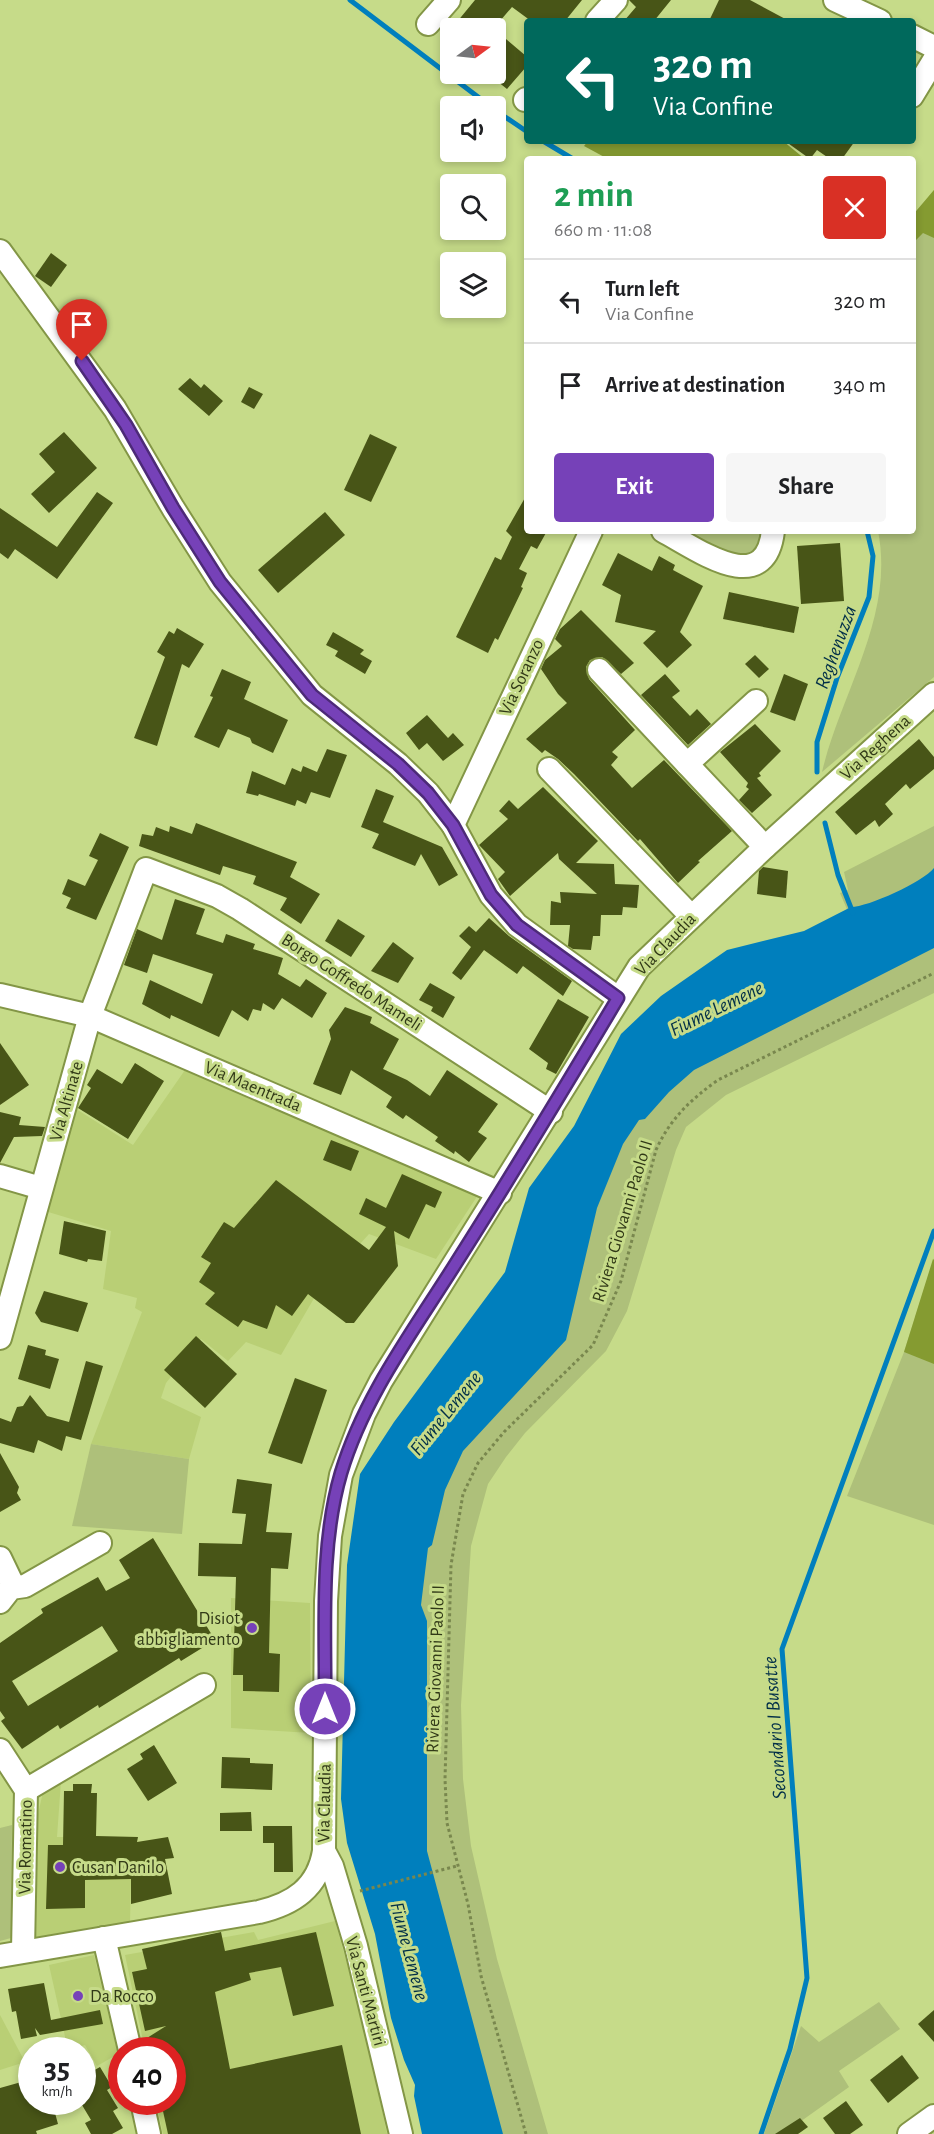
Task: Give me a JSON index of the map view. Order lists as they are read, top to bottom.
{
  "streets": {
    "street": [
      "Via Soranzo",
      "Via Reghena",
      "Via Claudia",
      "Borgo Goffredo Mameli",
      "Via Maentrada",
      "Via Altinate",
      "Via Romatino",
      "Via Santi Martiri"
    ],
    "path": ["Riviera Giovanni Paolo II"]
  },
  "crossings": [
    ["Via Reghena", "Via Claudia"],
    ["Via Claudia", "Borgo Goffredo Mameli"],
    ["Via Claudia", "Via Maentrada"],
    ["Via Claudia", "Via Romatino"],
    ["Via Claudia", "Via Santi Martiri"],
    ["Borgo Goffredo Mameli", "Via Altinate"],
    ["Via Maentrada", "Via Altinate"]
  ],
  "water": ["Reghenuzza", "Fiume Lemene", "Secondario I Busatte"],
  "places": ["Disiot abbigliamento", "Cusan Danilo", "Da Rocco"],
  "north": "right",
  "page": {
    "turn": ["320 m", "Via Confine"],
    "heading": ["2 min", "660 m · 11:08"],
    "list": [
      {
        "name": "Turn left",
        "note": "Via Confine",
        "value": "320 m"
      },
      {
        "name": "Arrive at destination",
        "value": "340 m"
      }
    ],
    "buttons": ["Exit", "Share"],
    "speed": "35 km/h",
    "limit": "40"
  }
}
